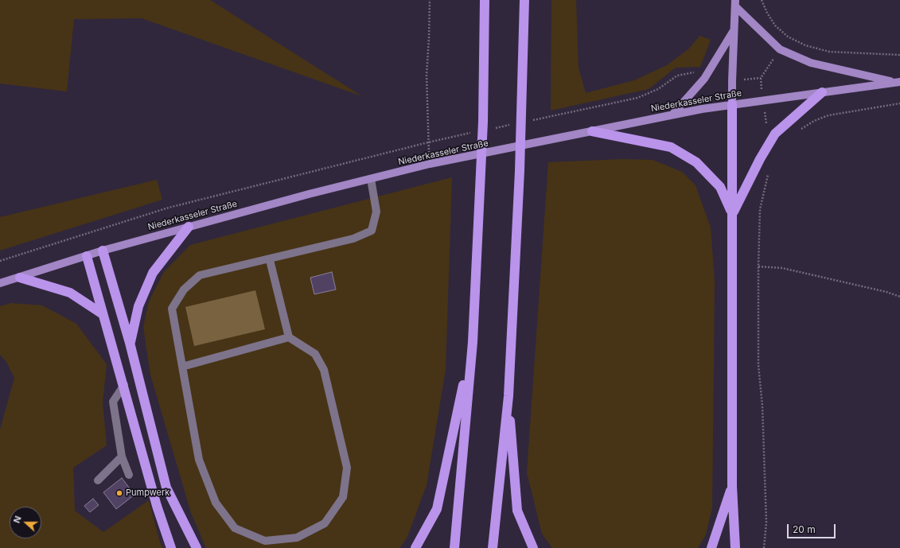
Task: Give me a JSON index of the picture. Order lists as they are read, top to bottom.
{
  "streets": {
    "main road": ["Niederkasseler Straße"]
  },
  "places": ["Pumpwerk"],
  "scale_bar": "20 m",
  "north": "left"
}
